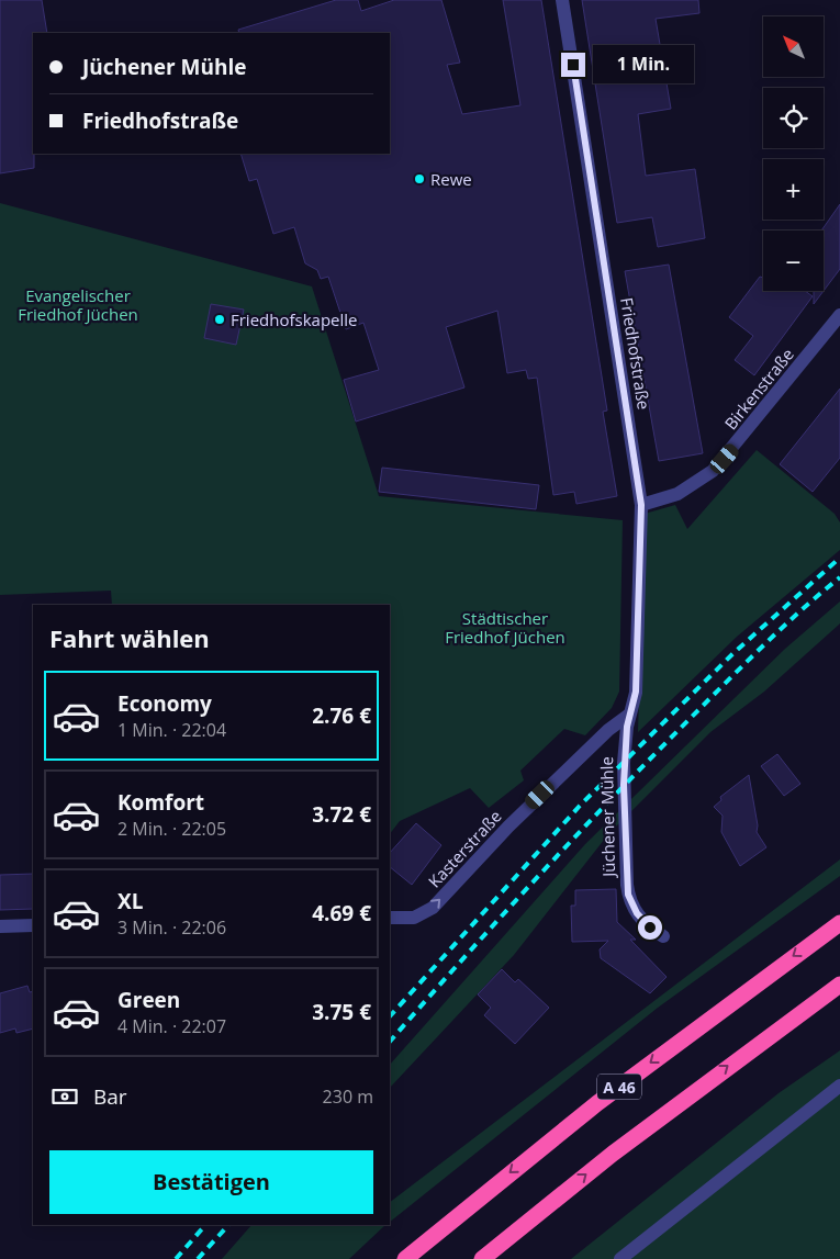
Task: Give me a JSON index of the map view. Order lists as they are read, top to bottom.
{
  "streets": {
    "highway": ["A 46"],
    "street": [
      "Friedhofstraße",
      "Birkenstraße",
      "Jüchener Mühle",
      "Kasterstraße"
    ]
  },
  "crossings": [
    ["Friedhofstraße", "Birkenstraße"],
    ["Friedhofstraße", "Jüchener Mühle"],
    ["Friedhofstraße", "Kasterstraße"],
    ["Jüchener Mühle", "Kasterstraße"]
  ],
  "one_way": ["Kasterstraße"],
  "parks": ["Evangelischer Friedhof Jüchen", "Städtischer Friedhof Jüchen"],
  "places": ["Rewe", "Friedhofskapelle"],
  "north": "top left",
  "page": {
    "map_buttons": ["+", "−"],
    "banner": ["Jüchener Mühle", "Friedhofstraße"],
    "bubble": "1 Min.",
    "heading": "Fahrt wählen",
    "list": [
      {
        "name": "Economy",
        "note": "1 Min. · 22:04",
        "value": "2.76 €"
      },
      {
        "name": "Komfort",
        "note": "2 Min. · 22:05",
        "value": "3.72 €"
      },
      {
        "name": "XL",
        "note": "3 Min. · 22:06",
        "value": "4.69 €"
      },
      {
        "name": "Green",
        "note": "4 Min. · 22:07",
        "value": "3.75 €"
      }
    ],
    "pay": ["Bar", "230 m"],
    "buttons": "Bestätigen"
  }
}
